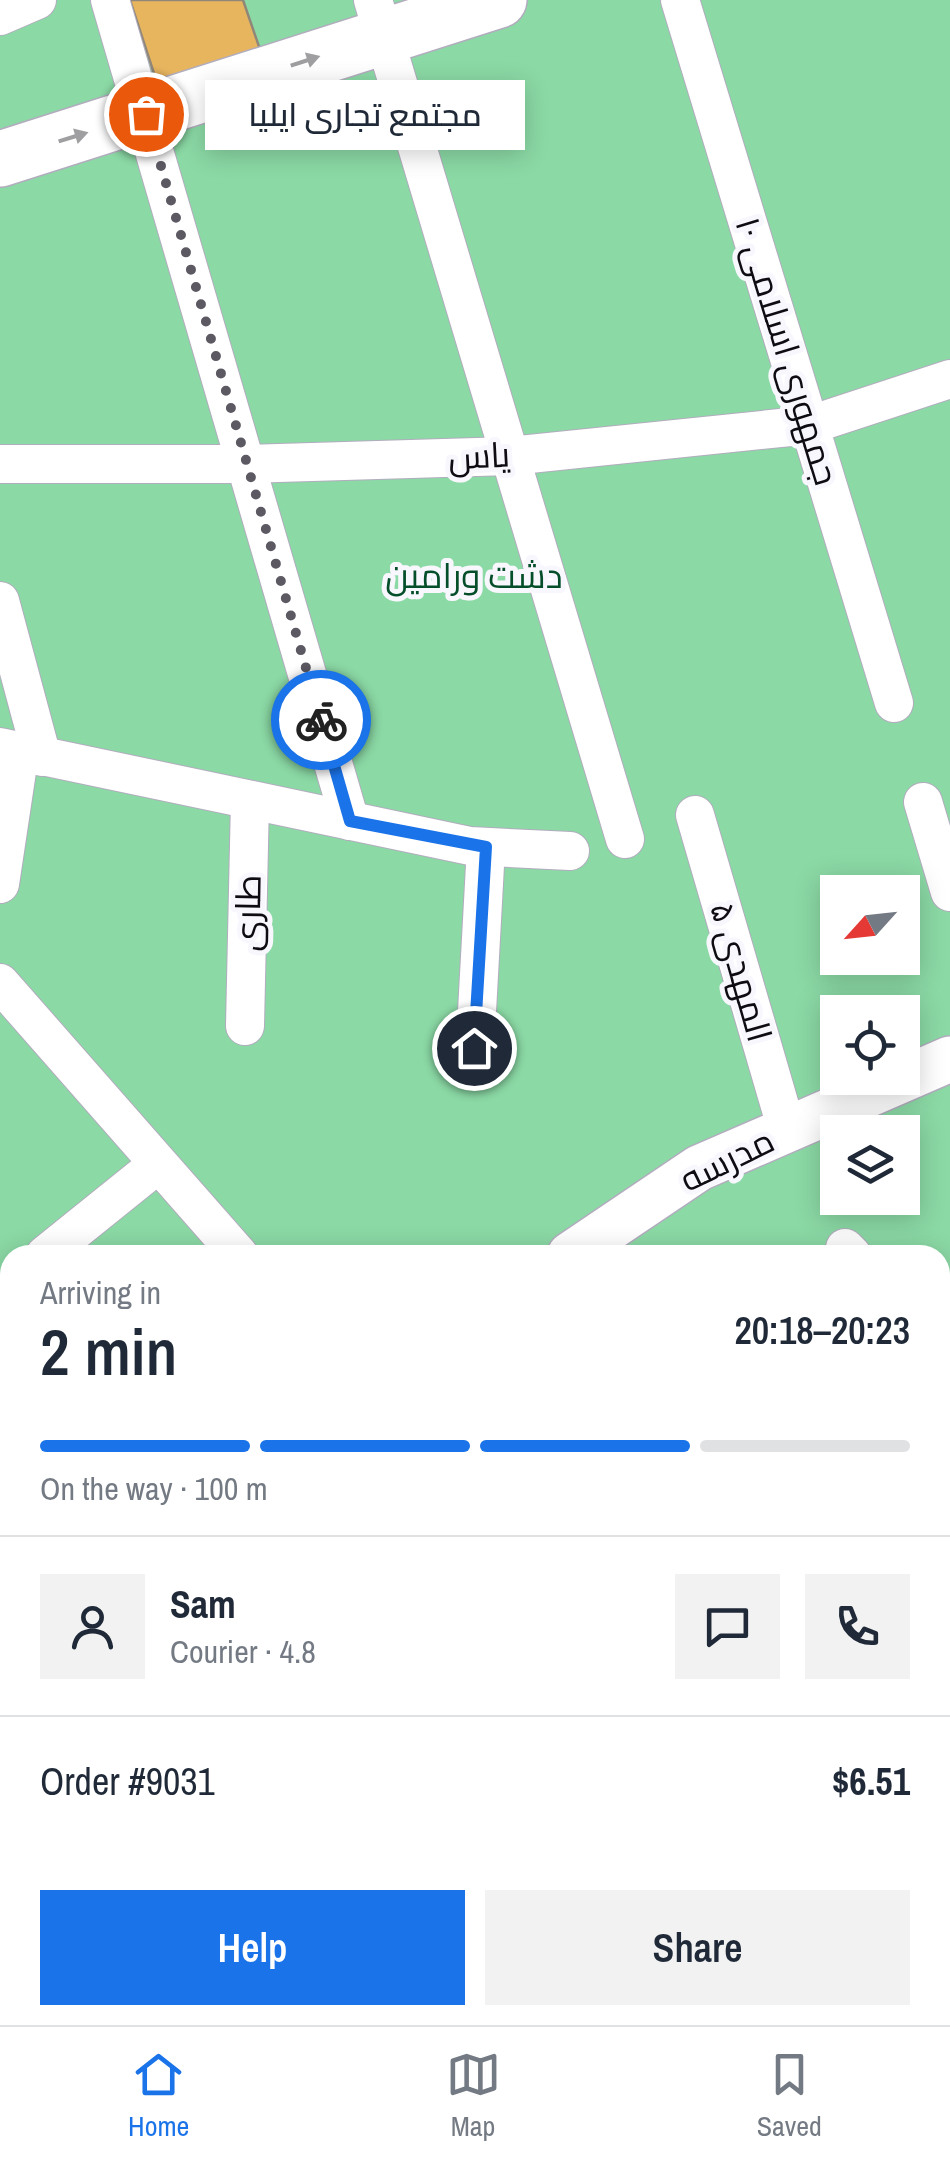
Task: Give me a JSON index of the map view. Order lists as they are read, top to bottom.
{
  "streets": {
    "street": [
      "جمهوری اسلامی ۱۰",
      "یاس",
      "طاری",
      "المهدی ۵",
      "مدرسه"
    ]
  },
  "crossings": [
    ["جمهوری اسلامی ۱۰", "یاس"],
    ["المهدی ۵", "مدرسه"]
  ],
  "parks": ["دشت ورامین"],
  "places": ["مجتمع تجاری ایلیا"],
  "north": "bottom left",
  "page": {
    "bubble": "مجتمع تجاری ایلیا",
    "heading": ["2 min", "Arriving in", "20:18–20:23"],
    "panel": [
      "Sam",
      "Courier · 4.8",
      "Order #9031",
      "$6.51"
    ],
    "bar": "On the way · 100 m",
    "buttons": ["Help", "Share"],
    "tabs": ["Home", "Map", "Saved"]
  }
}
